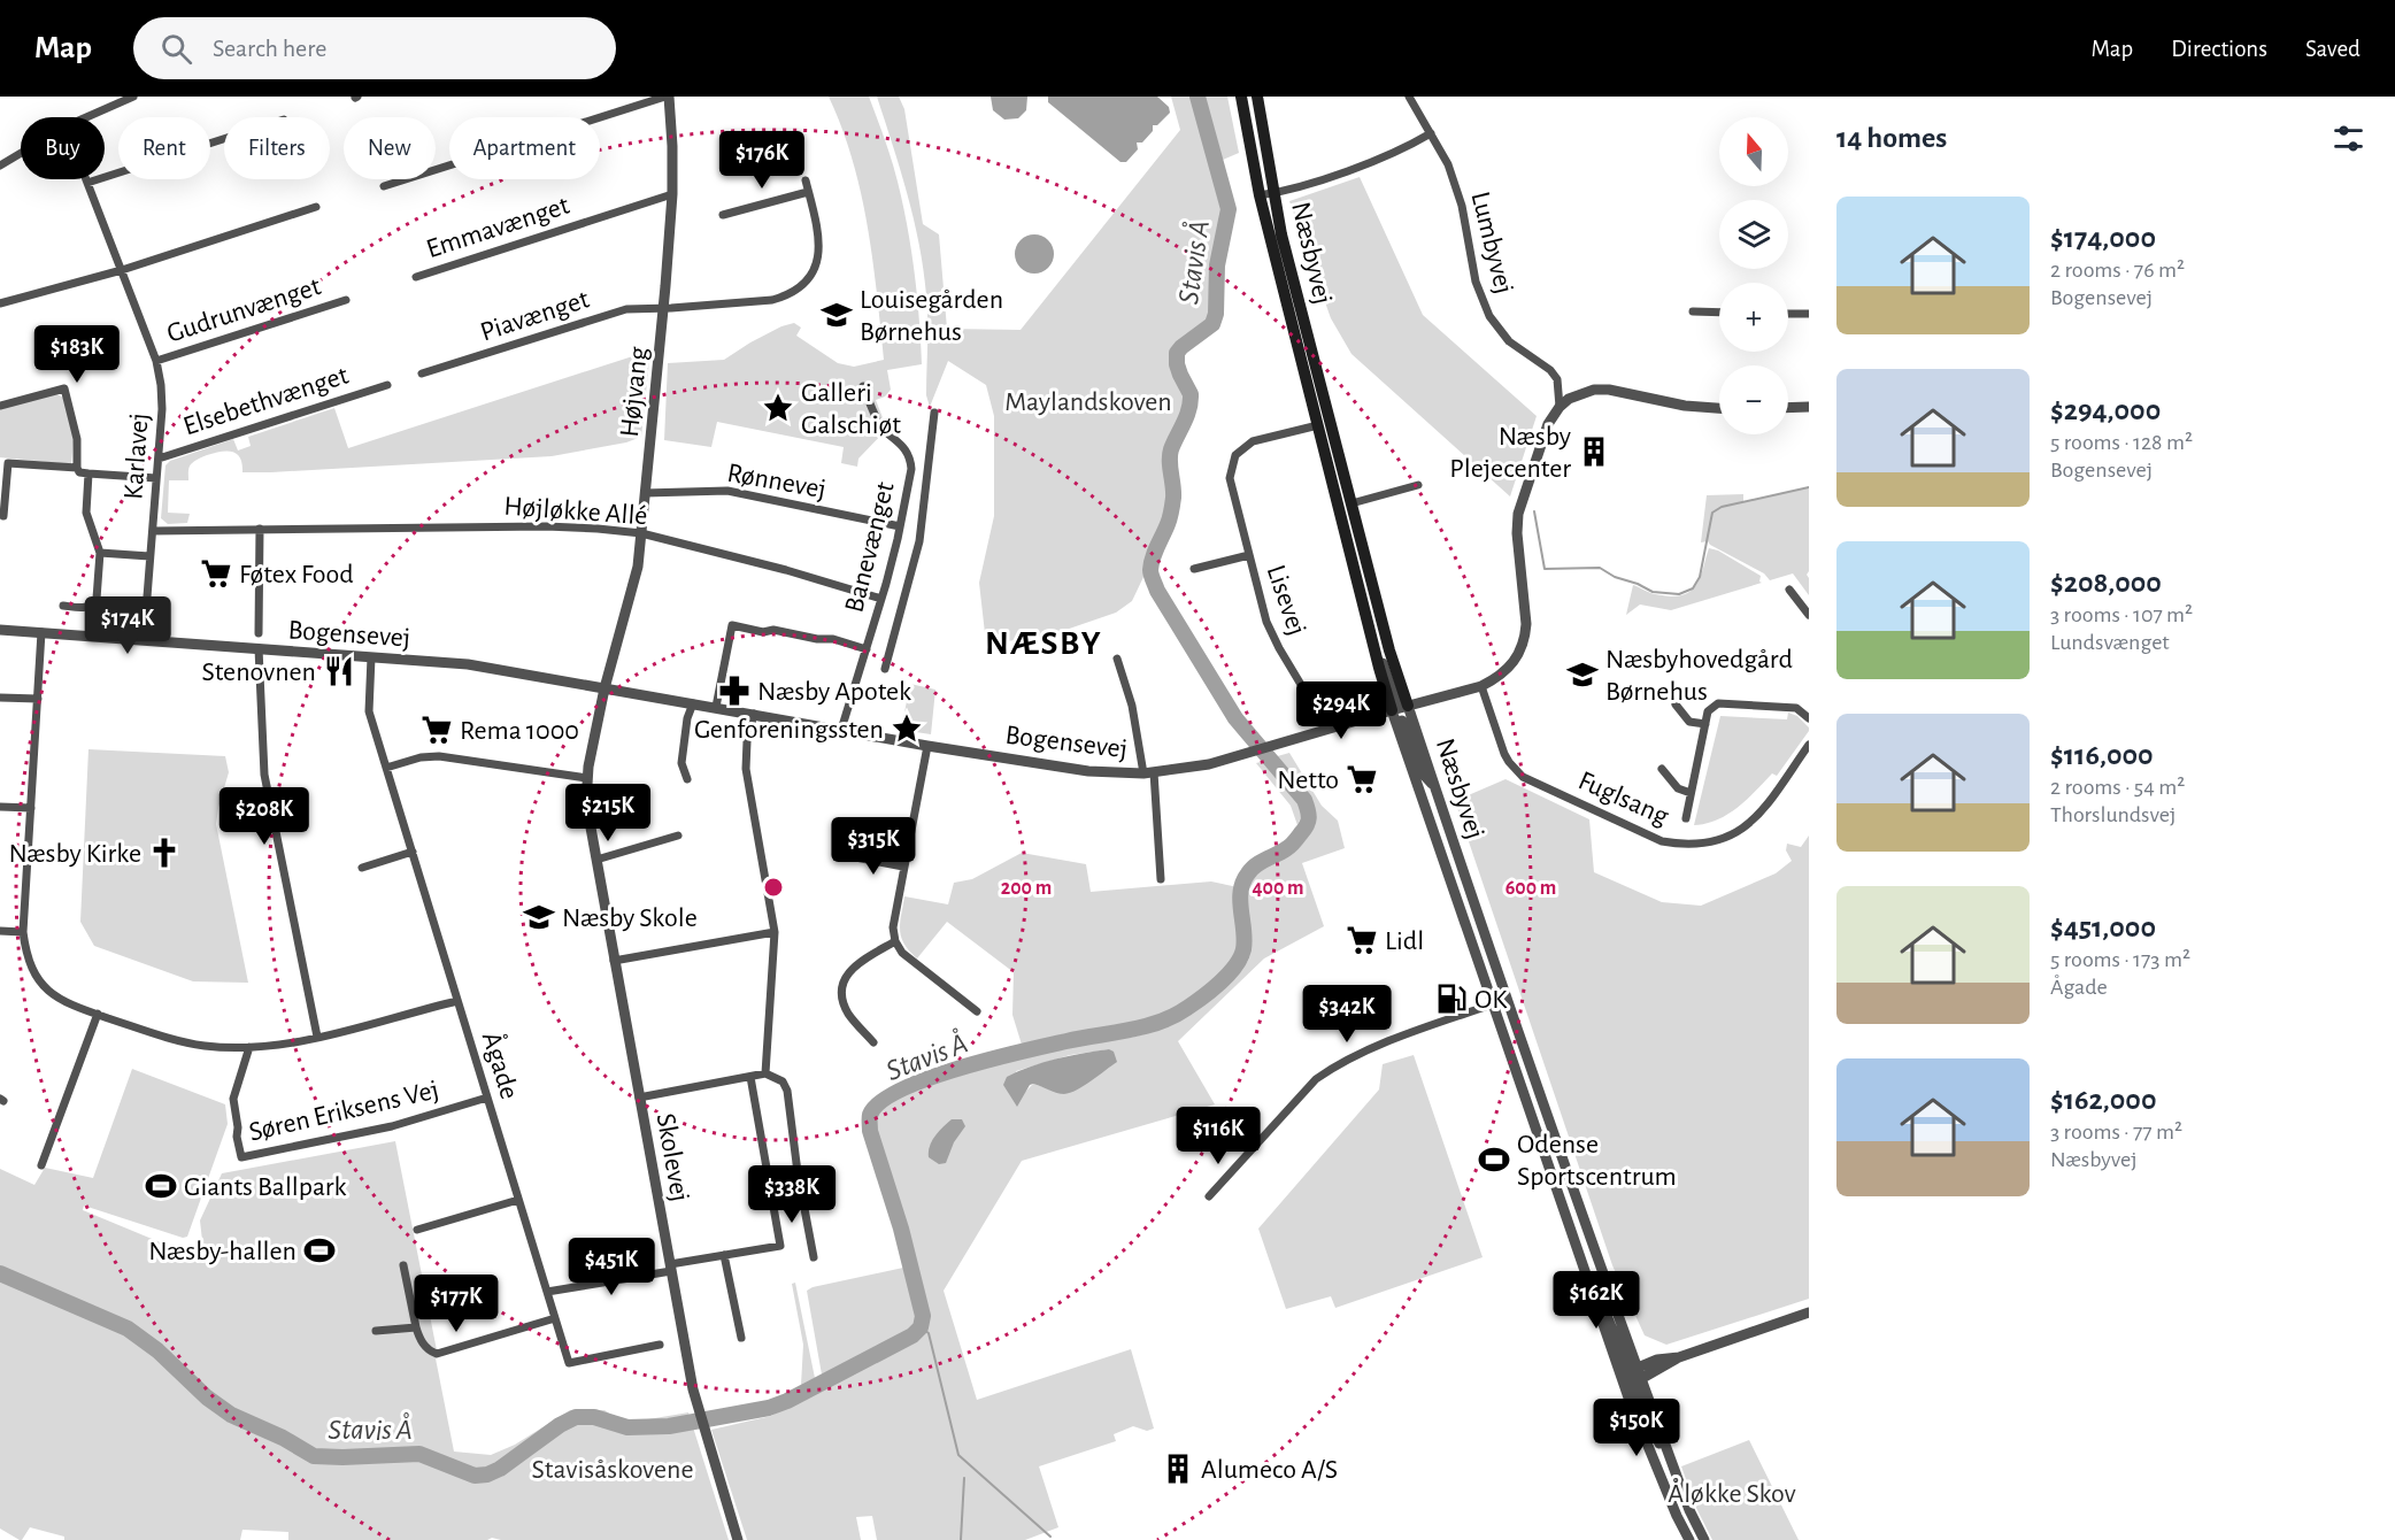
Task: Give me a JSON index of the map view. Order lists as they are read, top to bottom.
{
  "streets": {
    "main road": ["Næsbyvej"],
    "street": [
      "Emmavænget",
      "Lumbyvej",
      "Gudrunvænget",
      "Piavænget",
      "Højvang",
      "Elsebethvænget",
      "Karlavej",
      "Rønnevej",
      "Højløkke Allé",
      "Banevænget",
      "Lisevej",
      "Bogensevej",
      "Fuglsang",
      "Ågade",
      "Søren Eriksens Vej",
      "Skolevej"
    ]
  },
  "crossings": [
    ["Emmavænget", "Højvang"],
    ["Lumbyvej", "Bogensevej"],
    ["Næsbyvej", "Lisevej"],
    ["Næsbyvej", "Bogensevej"],
    ["Gudrunvænget", "Karlavej"],
    ["Piavænget", "Højvang"],
    ["Højvang", "Rønnevej"],
    ["Højvang", "Højløkke Allé"],
    ["Højvang", "Bogensevej"],
    ["Højvang", "Skolevej"],
    ["Elsebethvænget", "Karlavej"],
    ["Karlavej", "Højløkke Allé"],
    ["Karlavej", "Bogensevej"],
    ["Rønnevej", "Banevænget"],
    ["Højløkke Allé", "Banevænget"],
    ["Banevænget", "Bogensevej"],
    ["Lisevej", "Bogensevej"],
    ["Bogensevej", "Fuglsang"],
    ["Bogensevej", "Ågade"],
    ["Bogensevej", "Skolevej"],
    ["Ågade", "Søren Eriksens Vej"]
  ],
  "districts": ["NÆSBY"],
  "water": ["Stavis Å"],
  "parks": ["Maylandskoven", "Stavisåskovene", "Åløkke Skov"],
  "places": {
    "school or university": ["Louisegården Børnehus", "Næsbyhovedgård Børnehus", "Næsby Skole"],
    "place": ["Galleri Galschiøt", "Genforeningssten"],
    "building": ["Næsby Plejecenter", "Alumeco A/S"],
    "supermarket": [
      "Føtex Food",
      "Rema 1000",
      "Netto",
      "Lidl"
    ],
    "restaurant": ["Stenovnen"],
    "pharmacy": ["Næsby Apotek"],
    "church": ["Næsby Kirke"],
    "fuel station": ["OK"],
    "sports": ["Odense Sportscentrum", "Giants Ballpark", "Næsby-hallen"]
  },
  "north": "top",
  "page": {
    "header": "Map",
    "search": "Search here",
    "nav": ["Map", "Directions", "Saved"],
    "heading": "14 homes",
    "map_buttons": ["+", "−"],
    "chip": [
      "Buy",
      "Rent",
      "Filters",
      "New",
      "Apartment"
    ],
    "price": [
      "$176K",
      "$183K",
      "$174K",
      "$294K",
      "$215K",
      "$208K",
      "$315K",
      "$342K",
      "$116K",
      "$338K",
      "$451K",
      "$162K",
      "$177K",
      "$150K"
    ],
    "list": [
      {
        "name": "$174,000",
        "note": "2 rooms · 76 m² · Bogensevej"
      },
      {
        "name": "$294,000",
        "note": "5 rooms · 128 m² · Bogensevej"
      },
      {
        "name": "$208,000",
        "note": "3 rooms · 107 m² · Lundsvænget"
      },
      {
        "name": "$116,000",
        "note": "2 rooms · 54 m² · Thorslundsvej"
      },
      {
        "name": "$451,000",
        "note": "5 rooms · 173 m² · Ågade"
      },
      {
        "name": "$162,000",
        "note": "3 rooms · 77 m² · Næsbyvej"
      }
    ]
  },
  "rings": ["200 m", "400 m", "600 m"]
}
